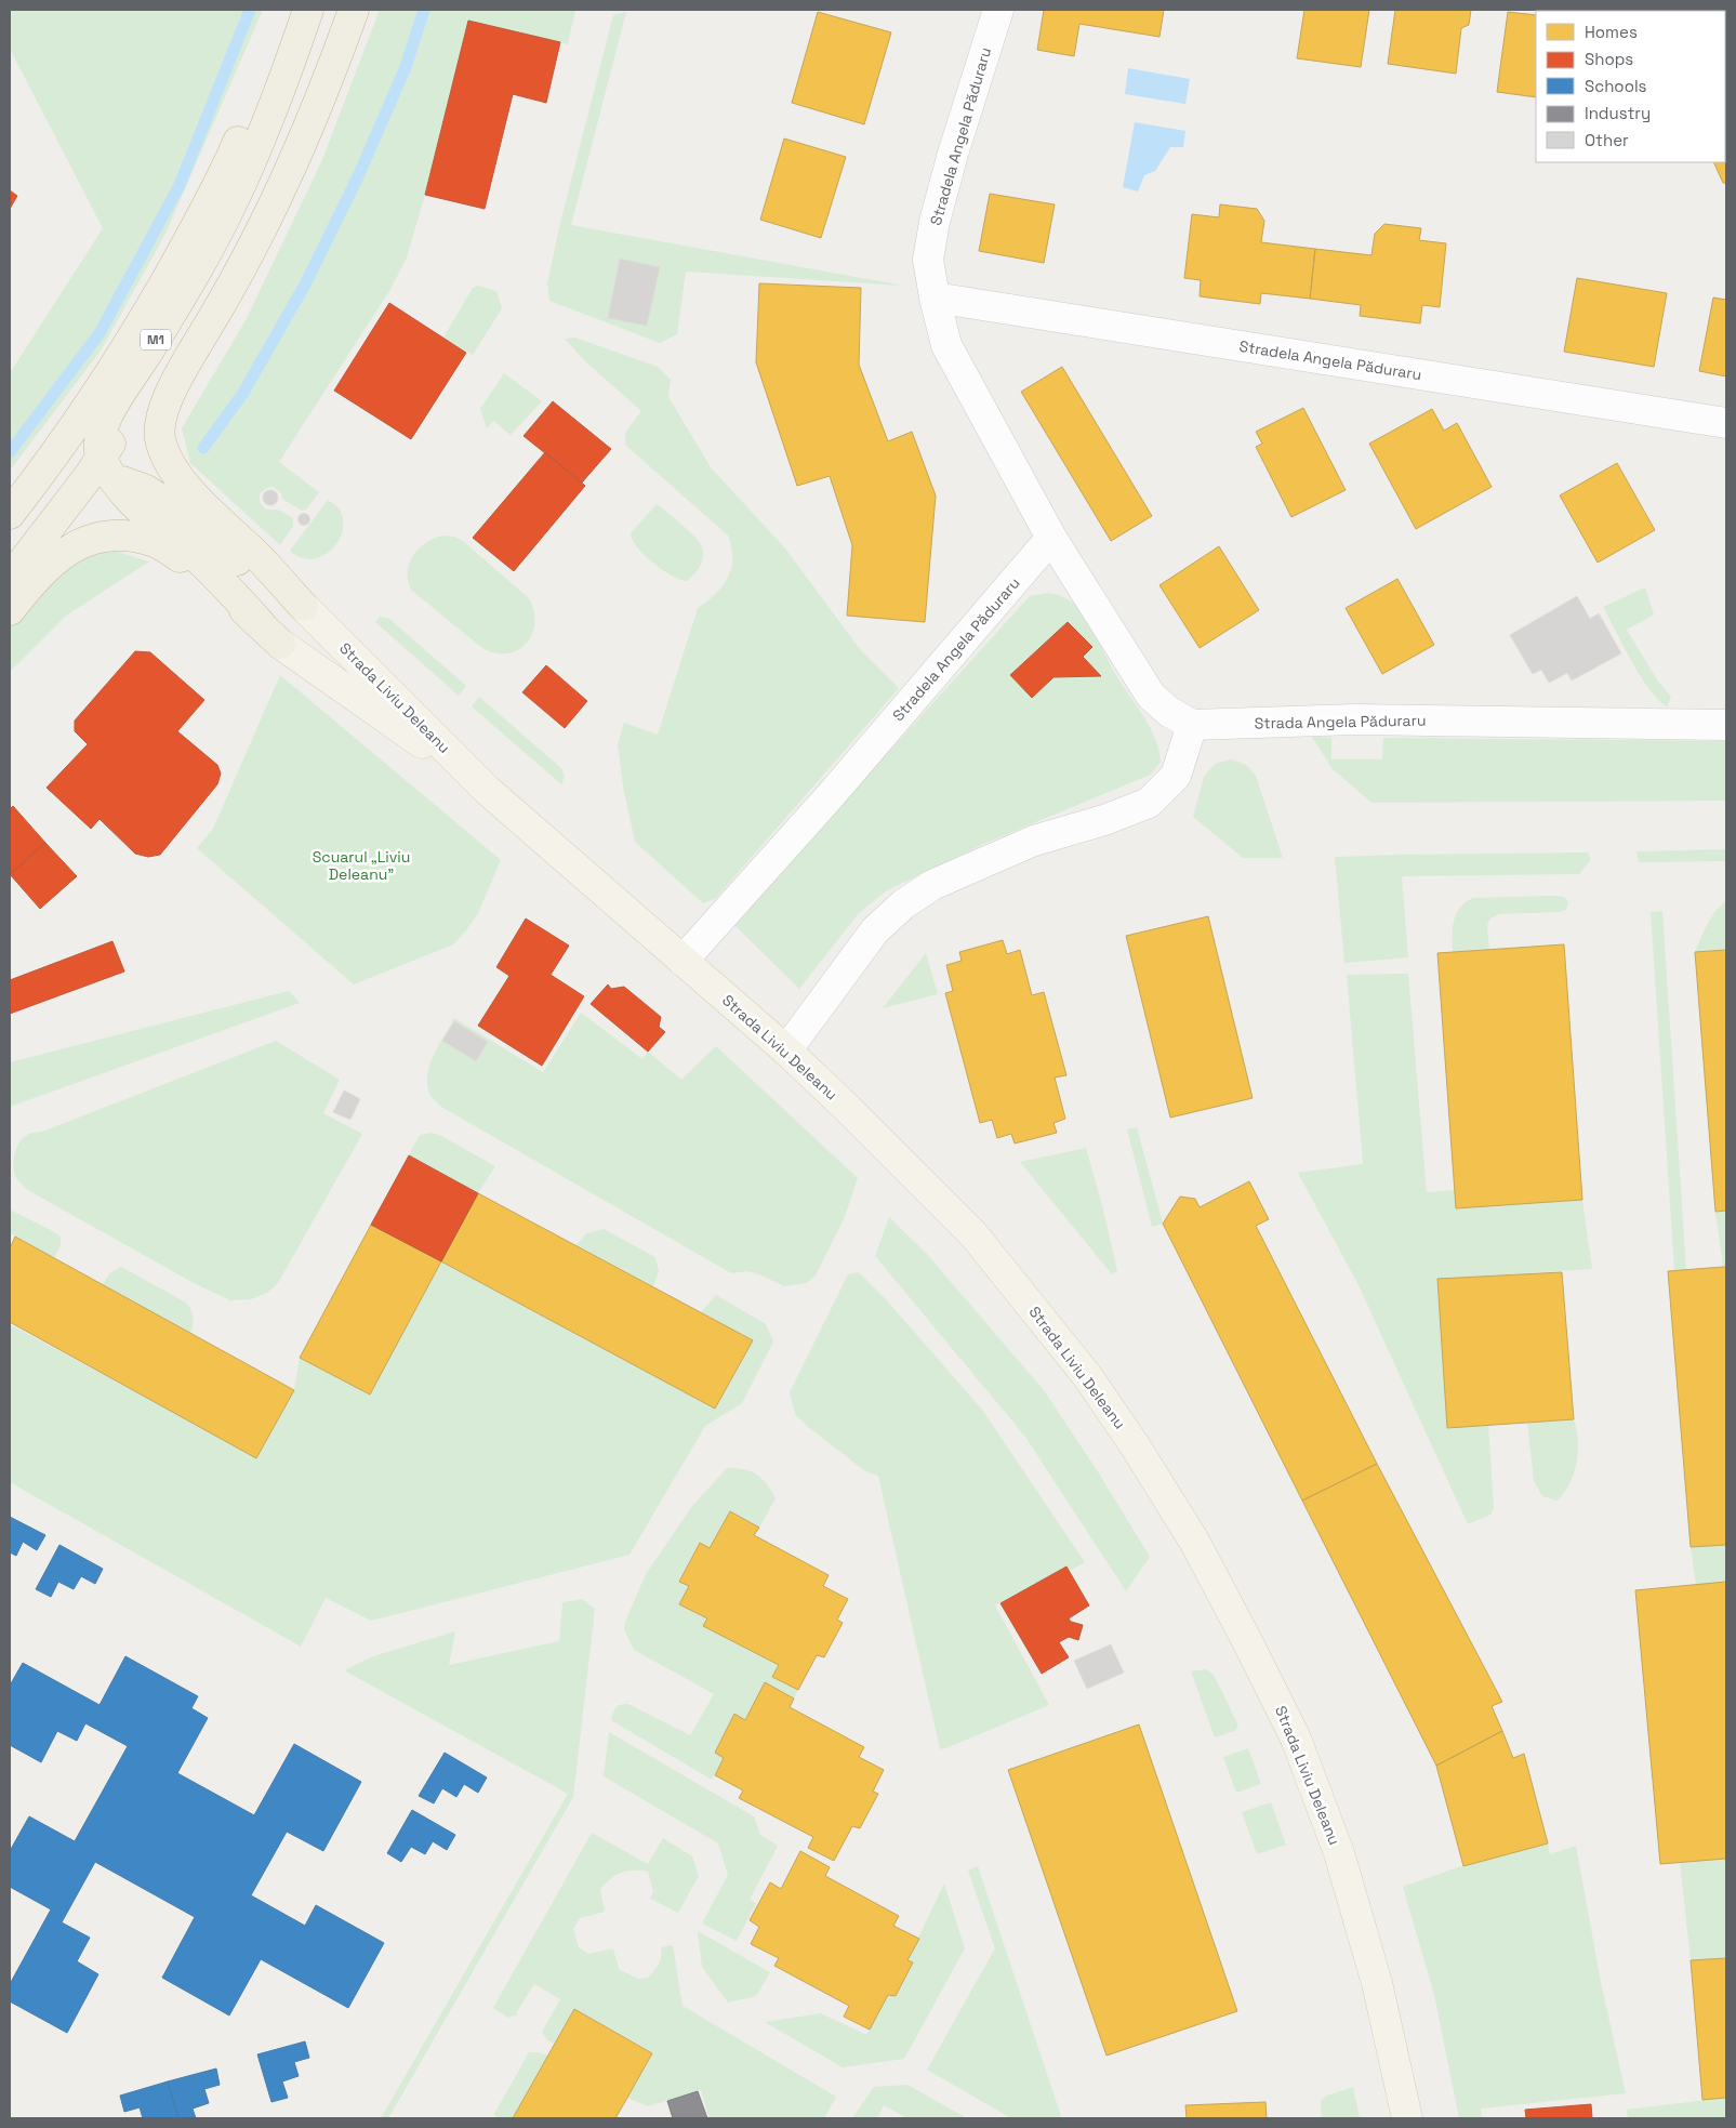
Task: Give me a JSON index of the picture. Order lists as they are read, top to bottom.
{
  "streets": {
    "highway": ["M1"],
    "main road": ["Strada Liviu Deleanu"],
    "street": ["Stradela Angela Păduraru", "Strada Angela Păduraru"]
  },
  "crossings": [
    ["Stradela Angela Păduraru", "Strada Liviu Deleanu"],
    ["M1", "Strada Liviu Deleanu"]
  ],
  "parks": ["Scuarul „Liviu Deleanu”"],
  "legend": [
    "Homes",
    "Shops",
    "Schools",
    "Industry",
    "Other"
  ]
}
